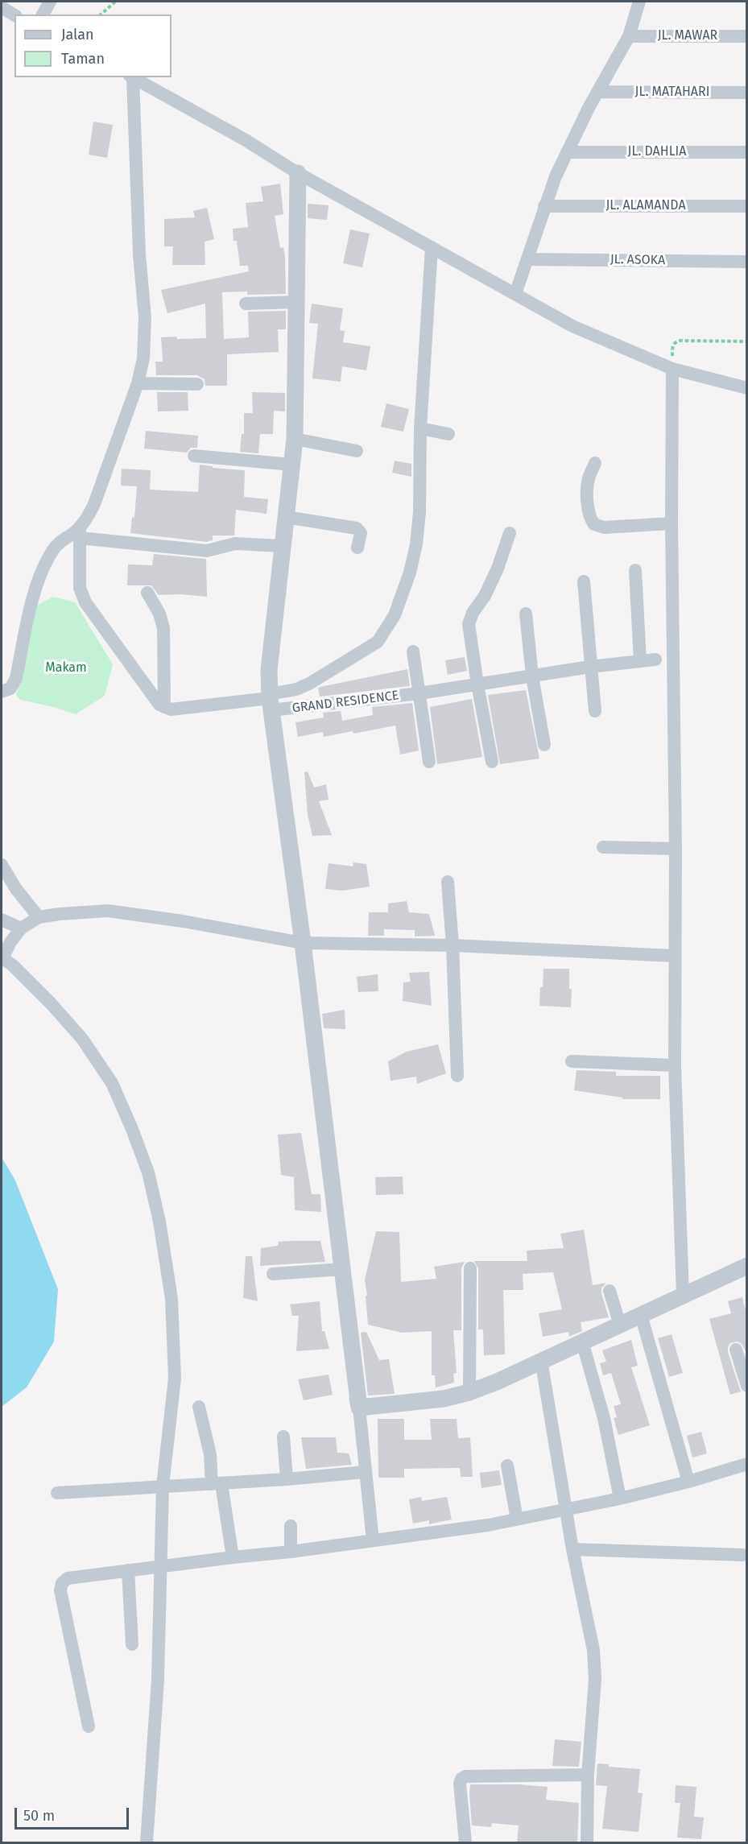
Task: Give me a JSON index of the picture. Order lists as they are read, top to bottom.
{
  "streets": {
    "street": [
      "JL. MAWAR",
      "JL. MATAHARI",
      "JL. DAHLIA",
      "JL. ALAMANDA",
      "JL. ASOKA",
      "GRAND RESIDENCE"
    ]
  },
  "parks": ["Makam"],
  "legend": ["Jalan", "Taman"],
  "scale_bar": "50 m"
}
